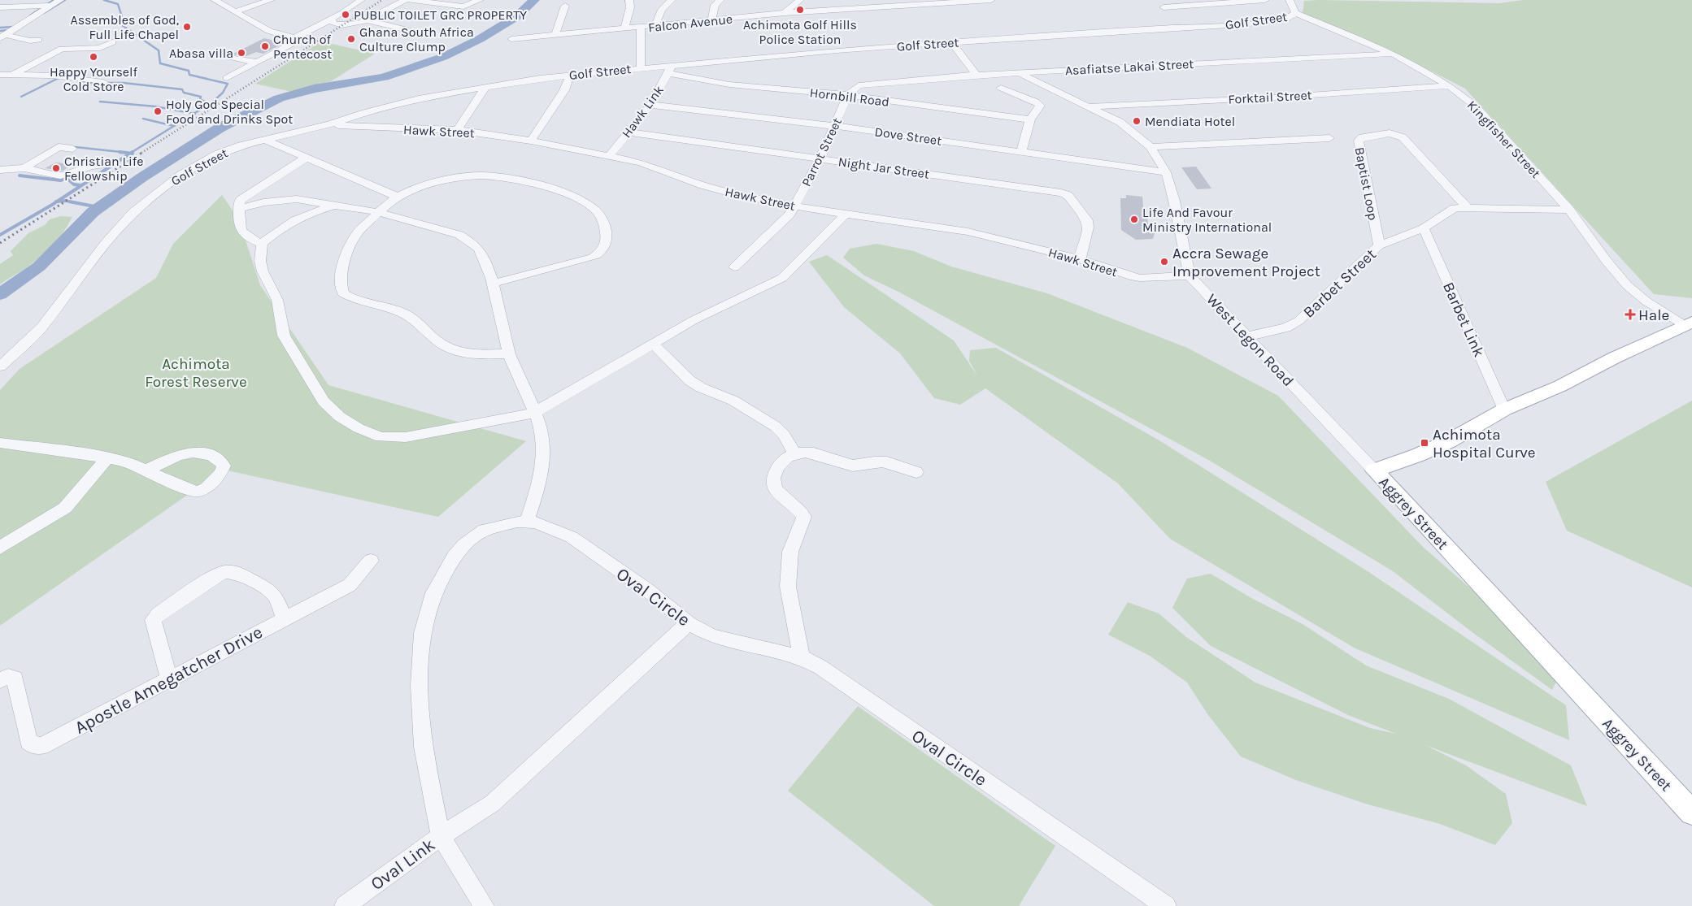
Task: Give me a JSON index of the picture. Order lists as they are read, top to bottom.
{
  "streets": {
    "main road": ["Aggrey Street"],
    "street": [
      "Golf Street",
      "Falcon Avenue",
      "Asafiatse Lakai Street",
      "Hornbill Road",
      "Forktail Street",
      "Hawk Link",
      "Hawk Street",
      "Dove Street",
      "Kingfisher Street",
      "Parrot Street",
      "Night Jar Street",
      "Baptist Loop",
      "Barbet Street",
      "Barbet Link",
      "West Legon Road",
      "Oval Circle",
      "Apostle Amegatcher Drive",
      "Oval Link"
    ]
  },
  "crossings": [
    ["Golf Street", "Hornbill Road"],
    ["Golf Street", "Hawk Link"],
    ["Golf Street", "Hawk Street"],
    ["Golf Street", "Kingfisher Street"],
    ["Asafiatse Lakai Street", "Hornbill Road"],
    ["Asafiatse Lakai Street", "Kingfisher Street"],
    ["Asafiatse Lakai Street", "Parrot Street"],
    ["Hornbill Road", "Hawk Link"],
    ["Hornbill Road", "Parrot Street"],
    ["Forktail Street", "Kingfisher Street"],
    ["Hawk Link", "Hawk Street"],
    ["Hawk Link", "Dove Street"],
    ["Hawk Link", "Night Jar Street"],
    ["Hawk Street", "Parrot Street"],
    ["Hawk Street", "Night Jar Street"],
    ["Hawk Street", "West Legon Road"],
    ["Dove Street", "Parrot Street"],
    ["Kingfisher Street", "Barbet Street"],
    ["Kingfisher Street", "Aggrey Street"],
    ["Parrot Street", "Night Jar Street"],
    ["Baptist Loop", "Barbet Street"],
    ["Barbet Street", "Barbet Link"],
    ["Barbet Street", "West Legon Road"],
    ["Barbet Link", "Aggrey Street"],
    ["West Legon Road", "Aggrey Street"],
    ["Oval Circle", "Oval Link"]
  ],
  "parks": ["Achimota Forest Reserve"],
  "places": {
    "other": [
      "Achimota Golf Hills Police Station",
      "PUBLIC TOILET GRC PROPERTY",
      "Assembles of God, Full Life Chapel",
      "Ghana South Africa Culture Clump",
      "Church of Pentecost",
      "Abasa villa",
      "Happy Yourself Cold Store",
      "Holy God Special Food and Drinks Spot",
      "Mendiata Hotel",
      "Christian Life Fellowship",
      "Life And Favour Ministry International",
      "Accra Sewage Improvement Project"
    ],
    "health": ["Hale"],
    "transit": ["Achimota Hospital Curve"]
  }
}
